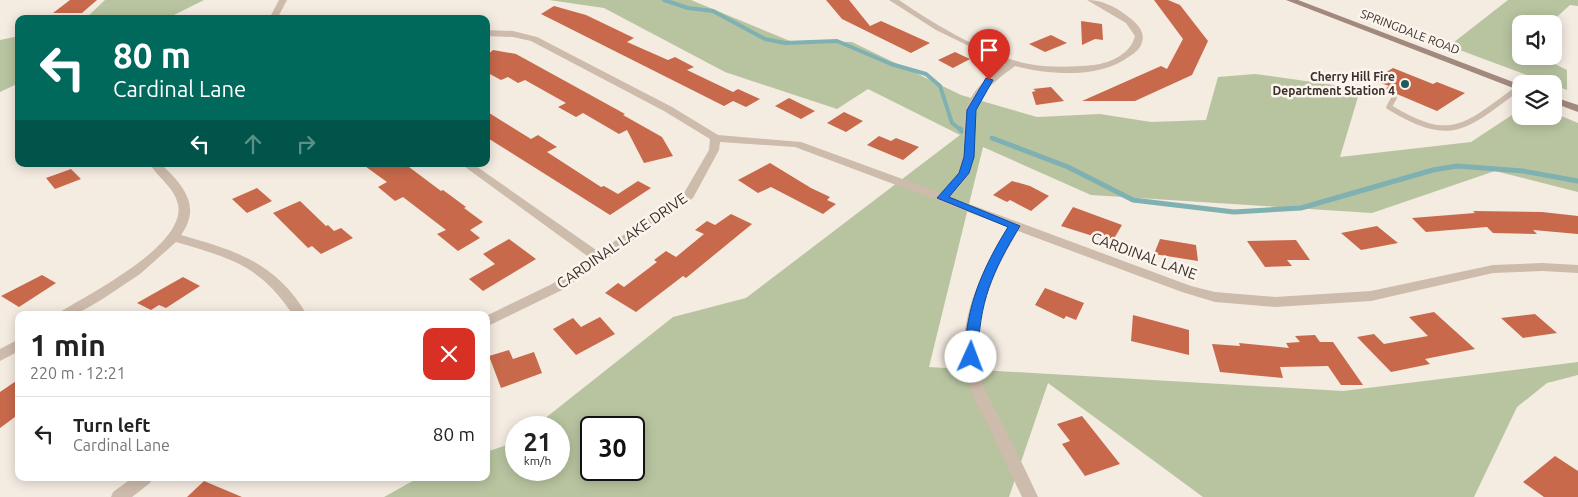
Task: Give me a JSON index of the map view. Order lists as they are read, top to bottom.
{
  "streets": {
    "main road": ["SPRINGDALE ROAD"],
    "street": ["CARDINAL LAKE DRIVE", "CARDINAL LANE"]
  },
  "crossings": [
    ["CARDINAL LAKE DRIVE", "CARDINAL LANE"]
  ],
  "places": ["Cherry Hill Fire Department Station 4"],
  "page": {
    "turn": ["80 m", "Cardinal Lane"],
    "heading": ["1 min", "220 m · 12:21"],
    "list": [
      {
        "name": "Turn left",
        "note": "Cardinal Lane",
        "value": "80 m"
      }
    ],
    "speed": "21 km/h",
    "limit": "30"
  }
}
